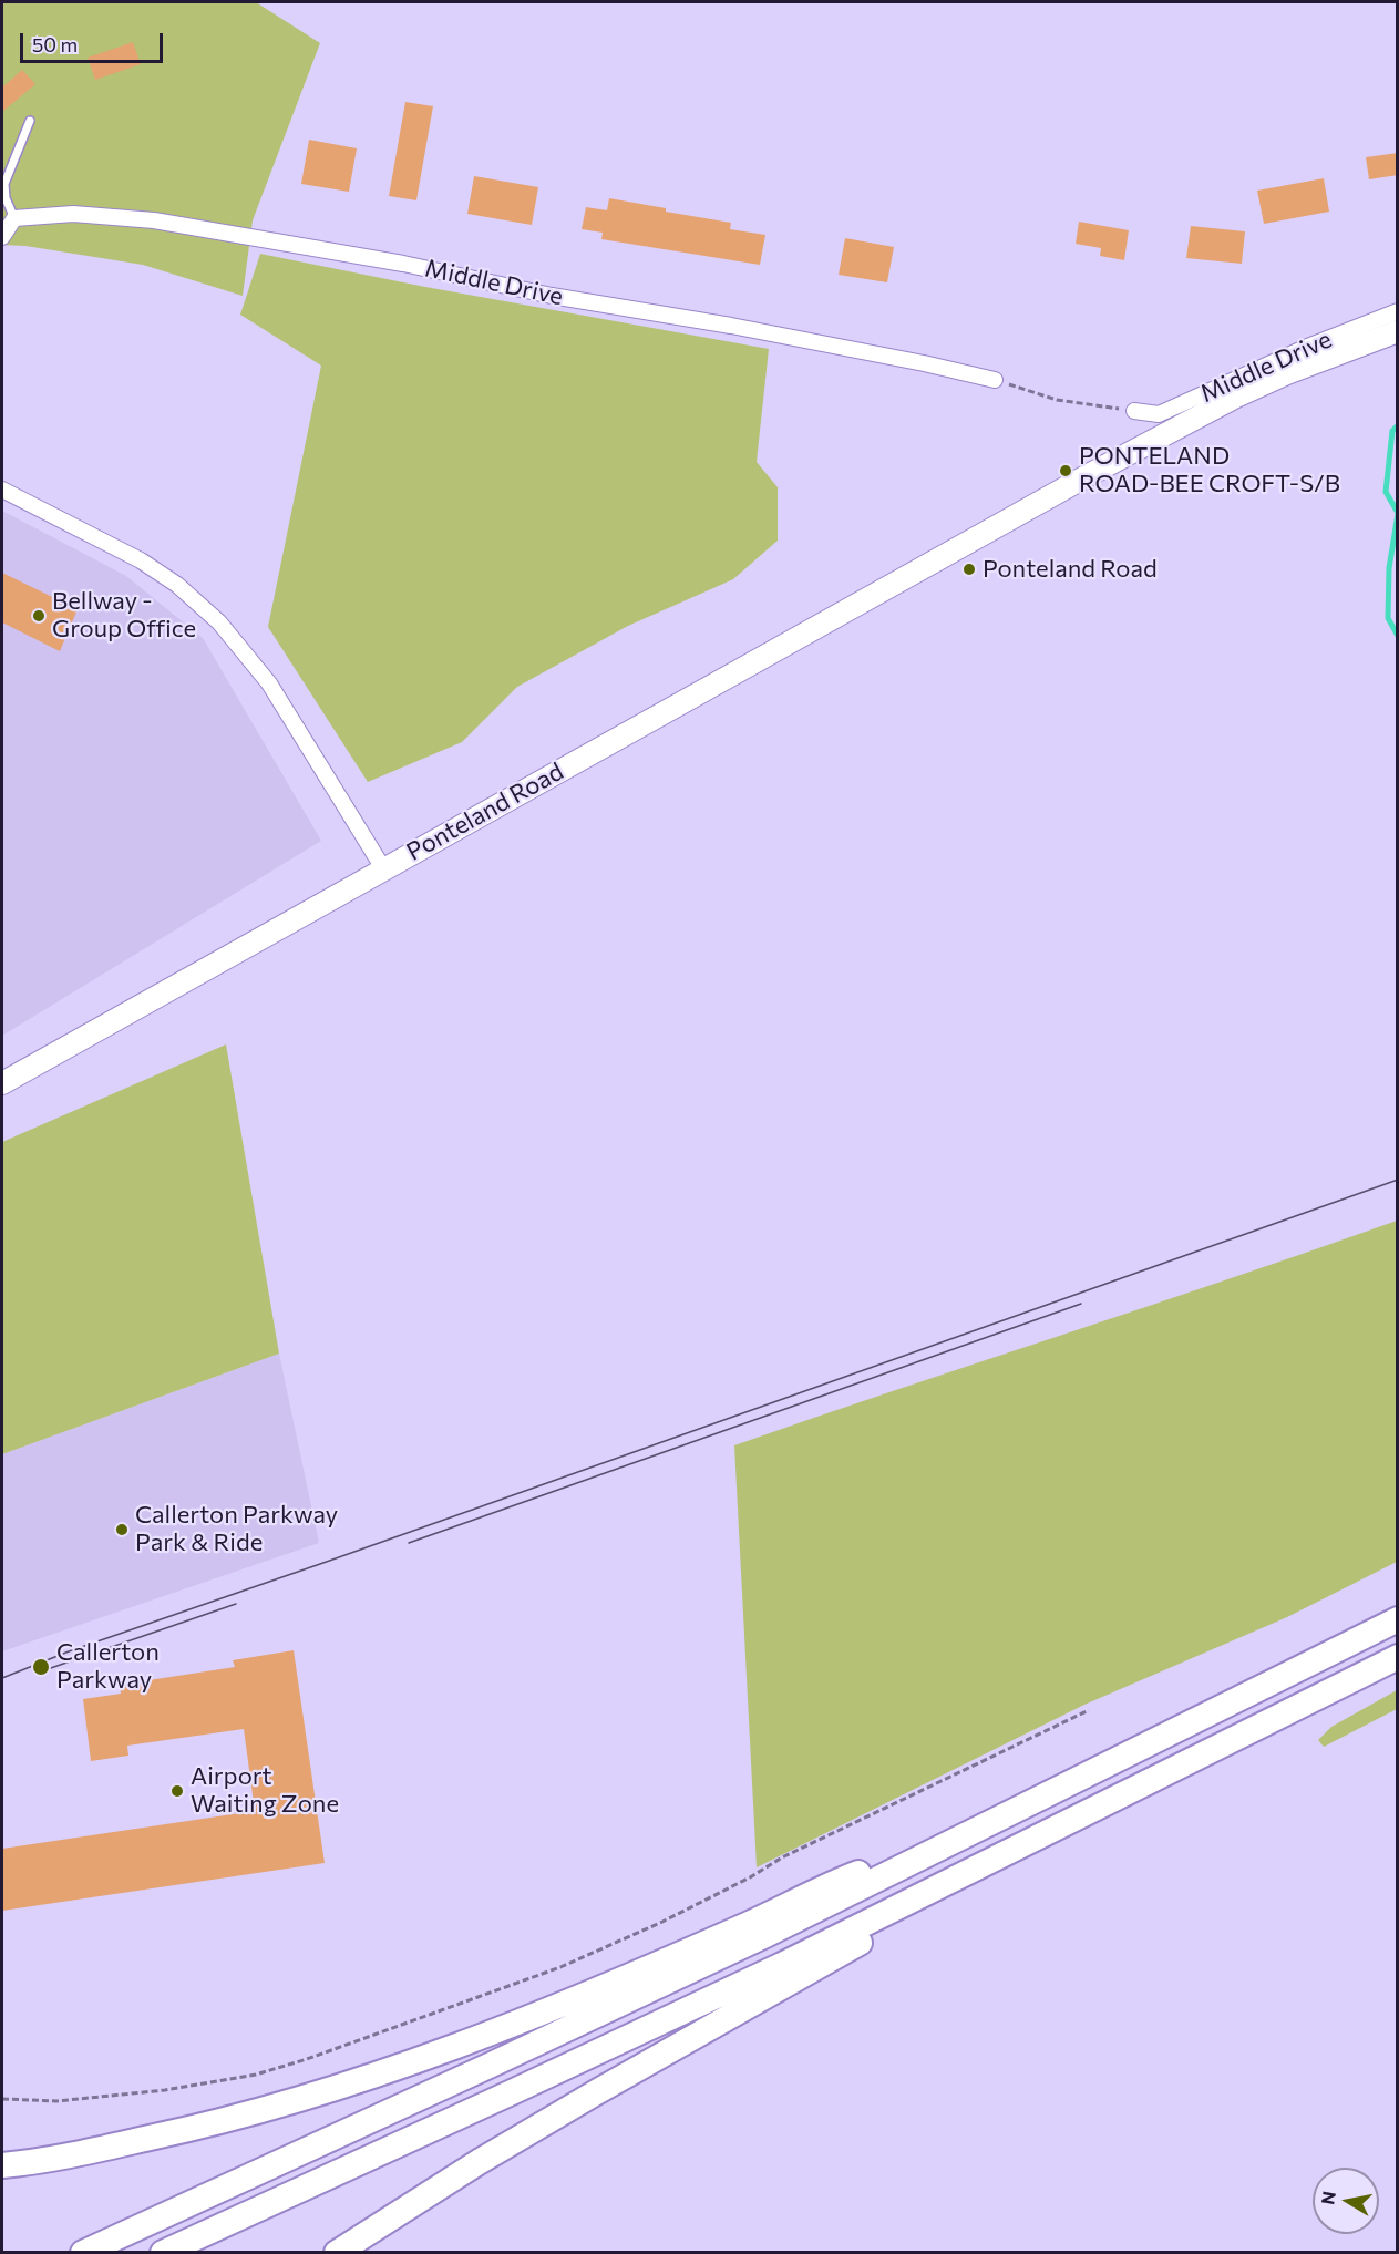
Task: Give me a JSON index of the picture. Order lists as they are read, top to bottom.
{
  "streets": {
    "main road": ["Ponteland Road"],
    "street": ["Middle Drive"]
  },
  "places": [
    "PONTELAND ROAD-BEE CROFT-S/B",
    "Ponteland Road",
    "Bellway - Group Office",
    "Callerton Parkway Park & Ride",
    "Callerton Parkway",
    "Airport Waiting Zone"
  ],
  "scale_bar": "50 m",
  "north": "left"
}
